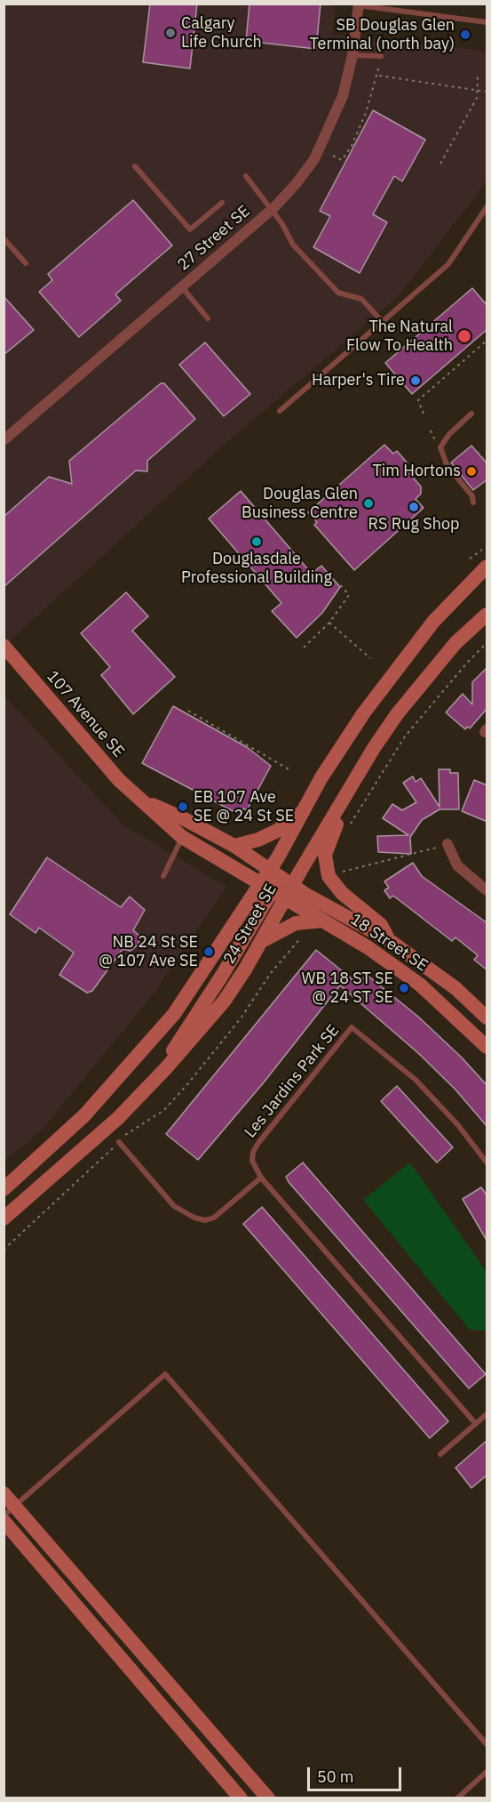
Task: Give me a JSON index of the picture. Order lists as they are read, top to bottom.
{
  "streets": {
    "main road": ["107 Avenue SE", "24 Street SE", "18 Street SE"],
    "street": ["27 Street SE"],
    "lane": ["Les Jardins Park SE"]
  },
  "crossings": [
    ["107 Avenue SE", "24 Street SE"],
    ["107 Avenue SE", "18 Street SE"],
    ["24 Street SE", "18 Street SE"]
  ],
  "places": [
    "Calgary Life Church",
    "SB Douglas Glen Terminal (north bay)",
    "The Natural Flow To Health",
    "Harper's Tire",
    "Tim Hortons",
    "Douglas Glen Business Centre",
    "RS Rug Shop",
    "Douglasdale Professional Building",
    "EB 107 Ave SE @ 24 St SE",
    "NB 24 St SE @ 107 Ave SE",
    "WB 18 ST SE @ 24 ST SE"
  ],
  "scale_bar": "50 m"
}
